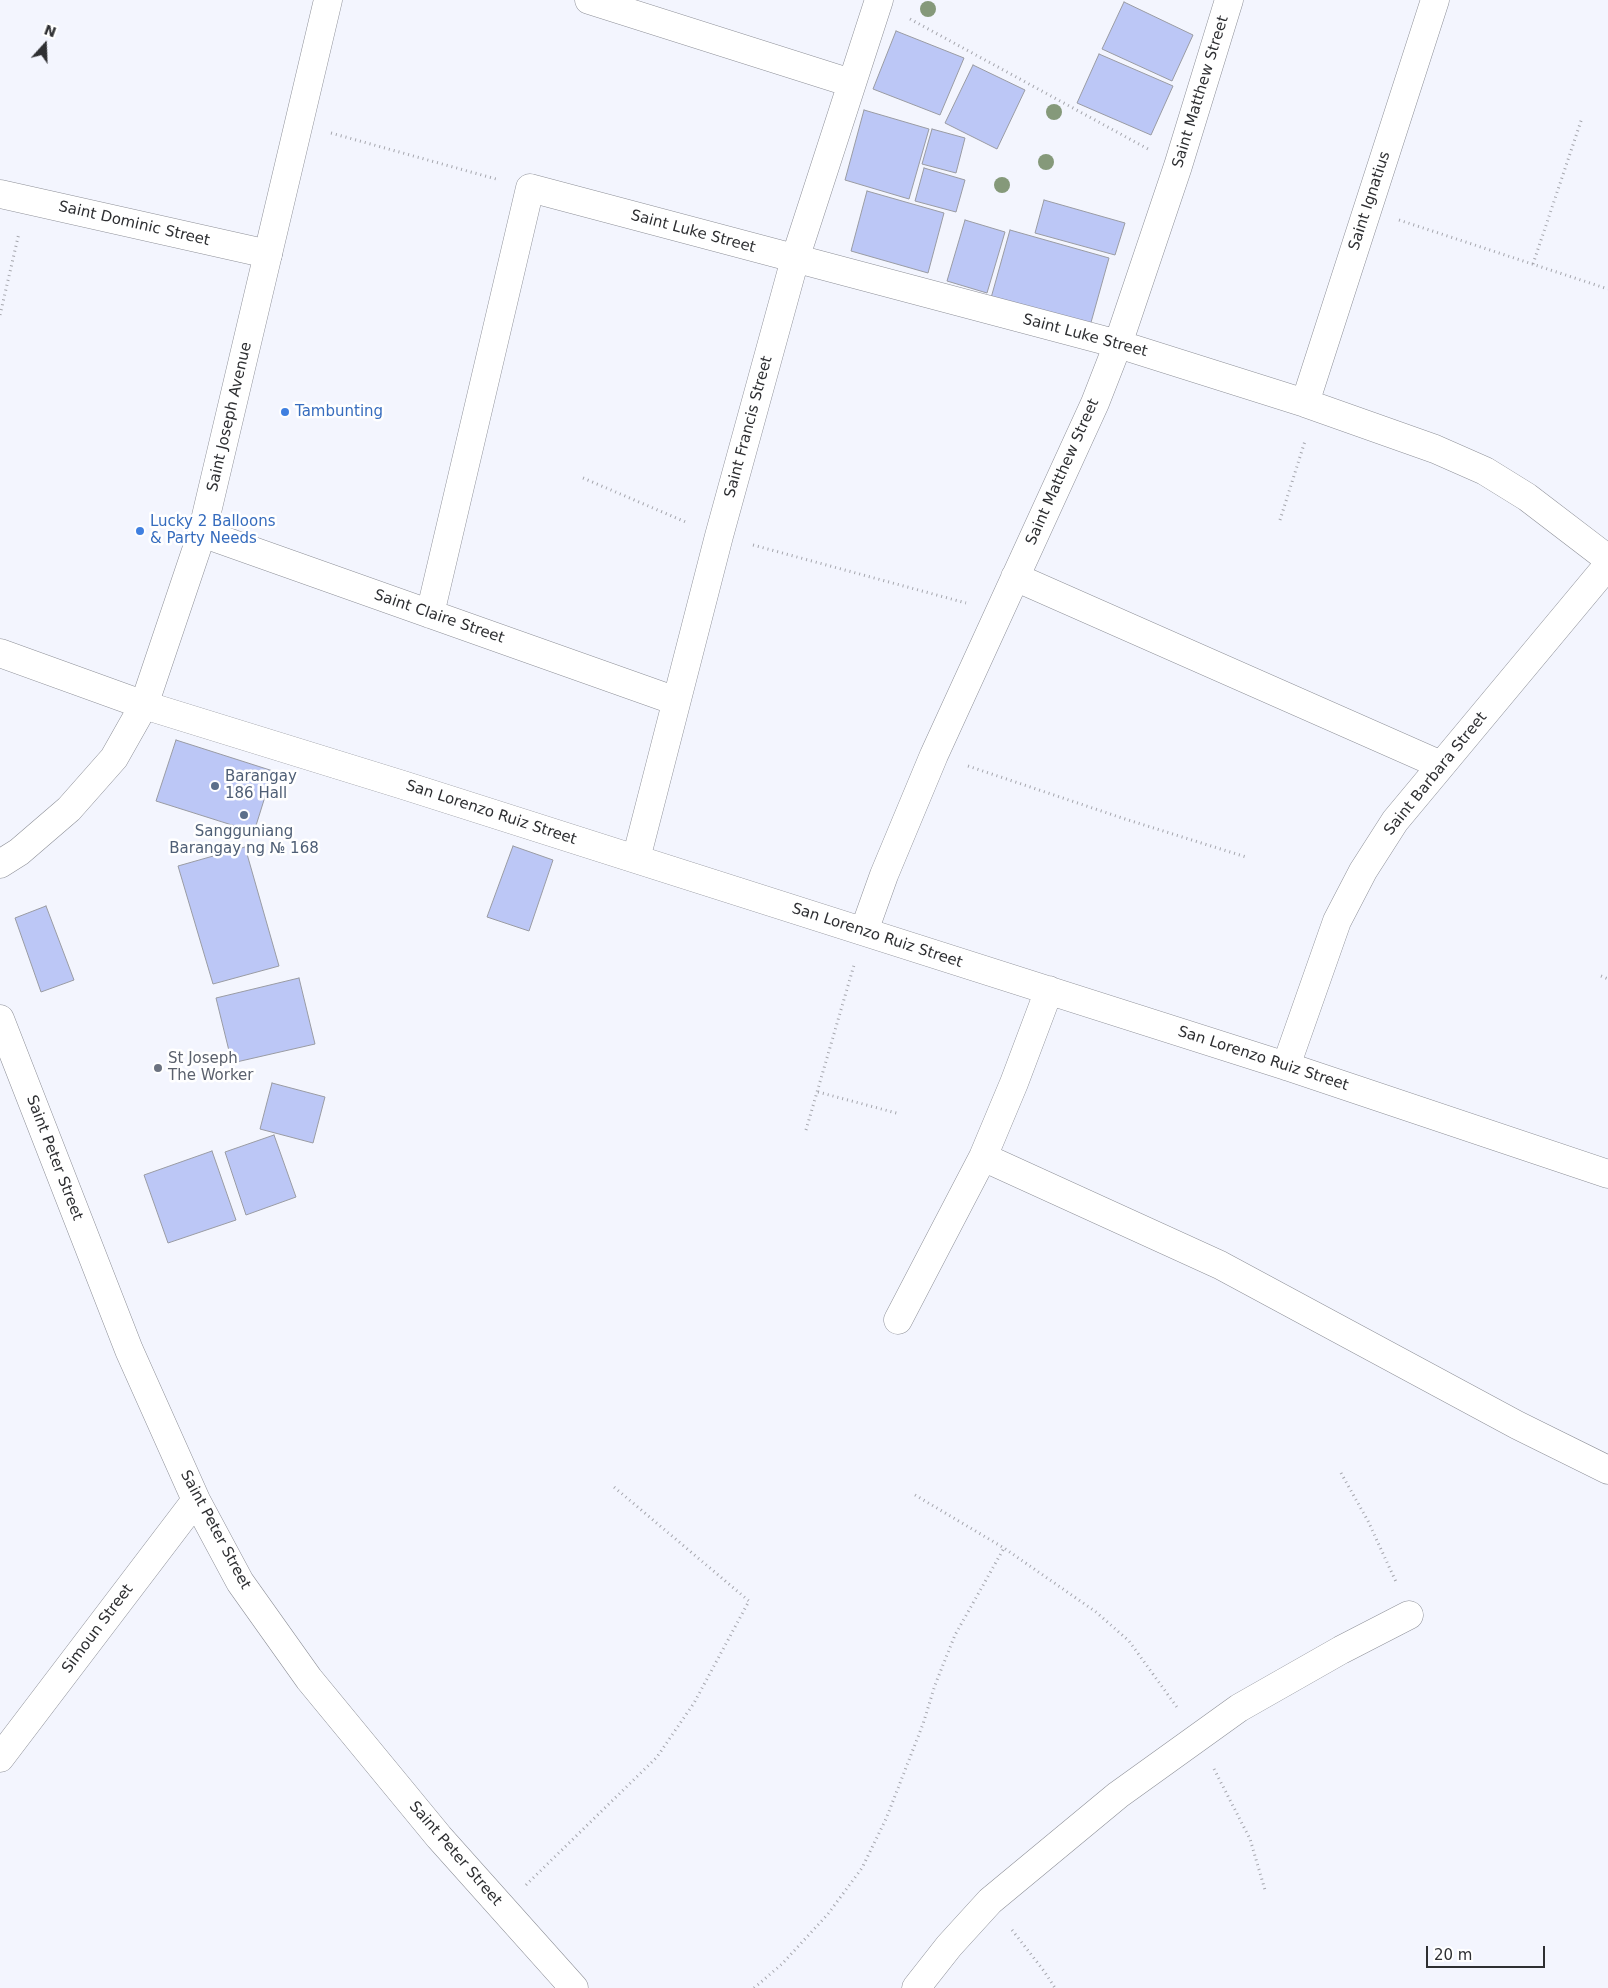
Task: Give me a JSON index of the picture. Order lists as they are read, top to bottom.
{
  "streets": {
    "street": [
      "Saint Matthew Street",
      "Saint Ignatius",
      "Saint Dominic Street",
      "Saint Luke Street",
      "Saint Joseph Avenue",
      "Saint Francis Street",
      "Saint Claire Street",
      "Saint Barbara Street",
      "San Lorenzo Ruiz Street",
      "Saint Peter Street",
      "Simoun Street"
    ]
  },
  "crossings": [
    ["Saint Matthew Street", "Saint Luke Street"],
    ["Saint Matthew Street", "San Lorenzo Ruiz Street"],
    ["Saint Ignatius", "Saint Luke Street"],
    ["Saint Dominic Street", "Saint Joseph Avenue"],
    ["Saint Luke Street", "Saint Francis Street"],
    ["Saint Joseph Avenue", "Saint Claire Street"],
    ["Saint Joseph Avenue", "San Lorenzo Ruiz Street"],
    ["Saint Francis Street", "Saint Claire Street"],
    ["Saint Francis Street", "San Lorenzo Ruiz Street"],
    ["Saint Barbara Street", "San Lorenzo Ruiz Street"],
    ["Saint Peter Street", "Simoun Street"]
  ],
  "places": [
    "Tambunting",
    "Lucky 2 Balloons & Party Needs",
    "Barangay 186 Hall",
    "Sangguniang Barangay ng № 168",
    "St Joseph The Worker"
  ],
  "scale_bar": "20 m",
  "north": "top"
}
